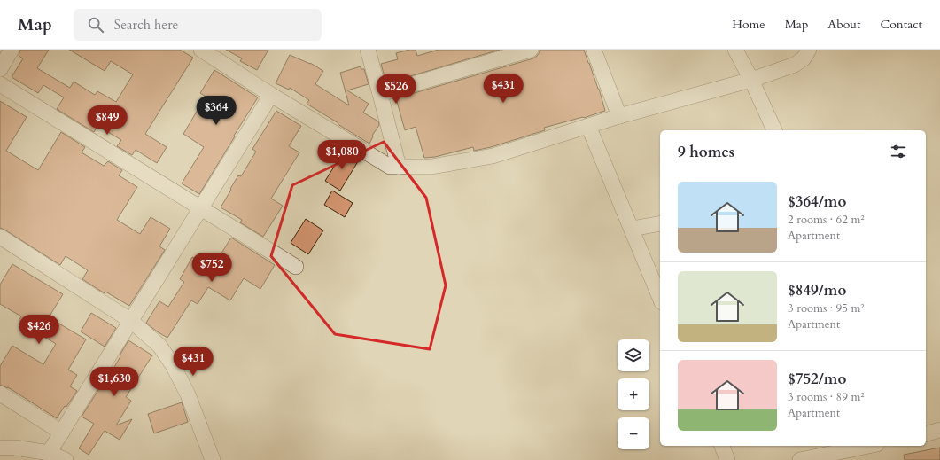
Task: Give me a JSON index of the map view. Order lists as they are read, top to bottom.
{
  "page": {
    "header": "Map",
    "search": "Search here",
    "nav": [
      "Home",
      "Map",
      "About",
      "Contact"
    ],
    "price": [
      "$431",
      "$526",
      "$364",
      "$849",
      "$1,080",
      "$752",
      "$426",
      "$431",
      "$1,630"
    ],
    "heading": "9 homes",
    "list": [
      {
        "name": "$364/mo",
        "note": "2 rooms · 62 m² · Apartment"
      },
      {
        "name": "$849/mo",
        "note": "3 rooms · 95 m² · Apartment"
      },
      {
        "name": "$752/mo",
        "note": "3 rooms · 89 m² · Apartment"
      }
    ],
    "map_buttons": ["+", "−"]
  }
}
